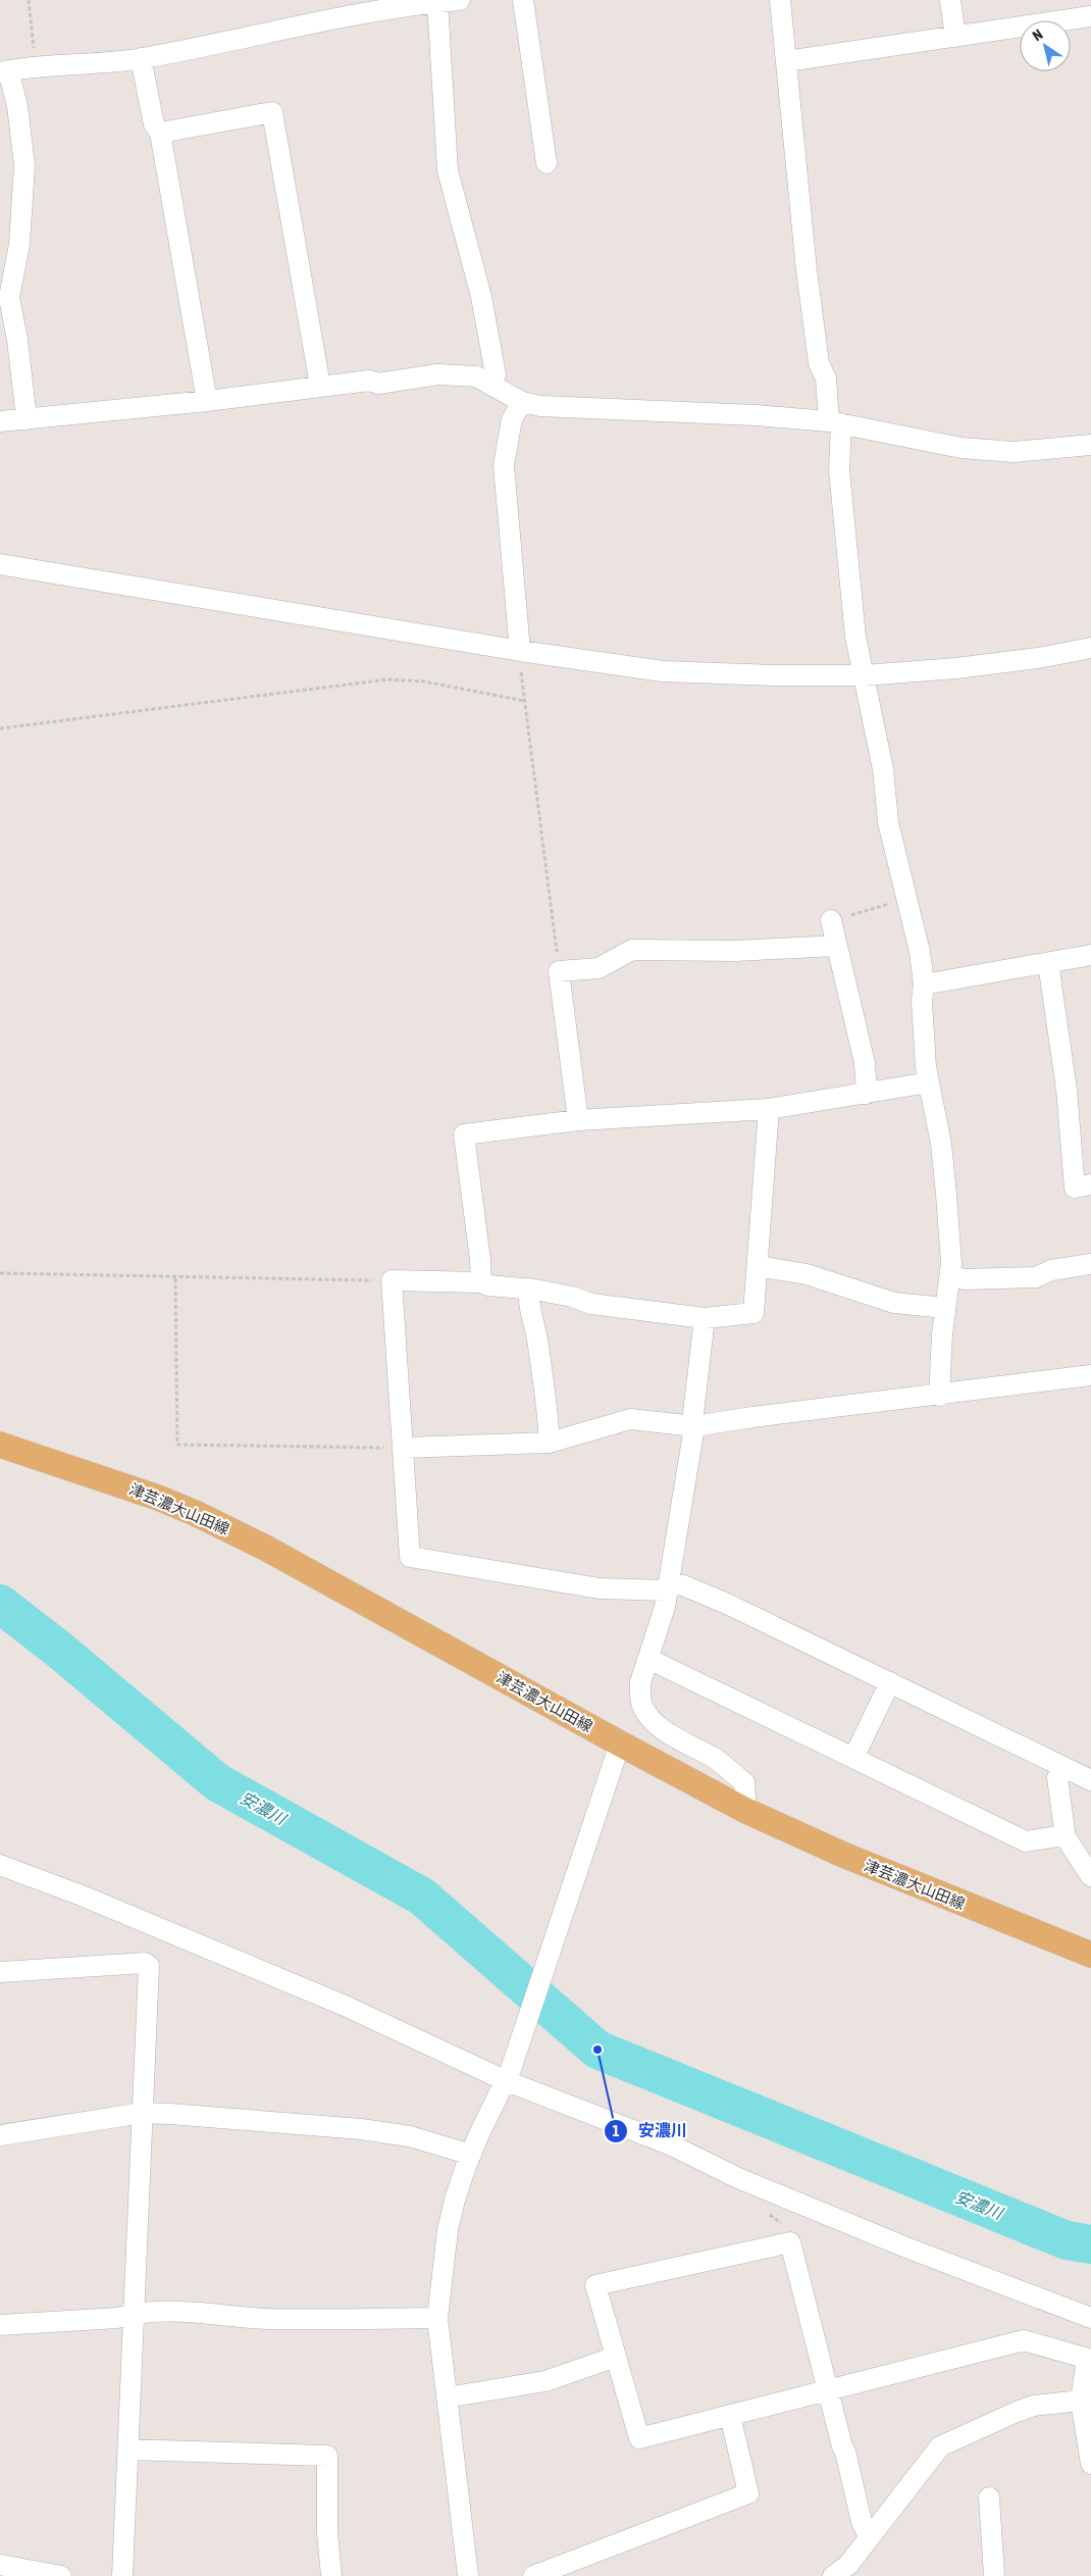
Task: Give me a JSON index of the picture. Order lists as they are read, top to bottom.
{
  "streets": {
    "main road": ["津芸濃大山田線"]
  },
  "water": ["安濃川"],
  "places": ["安濃川"],
  "north": "top left"
}
